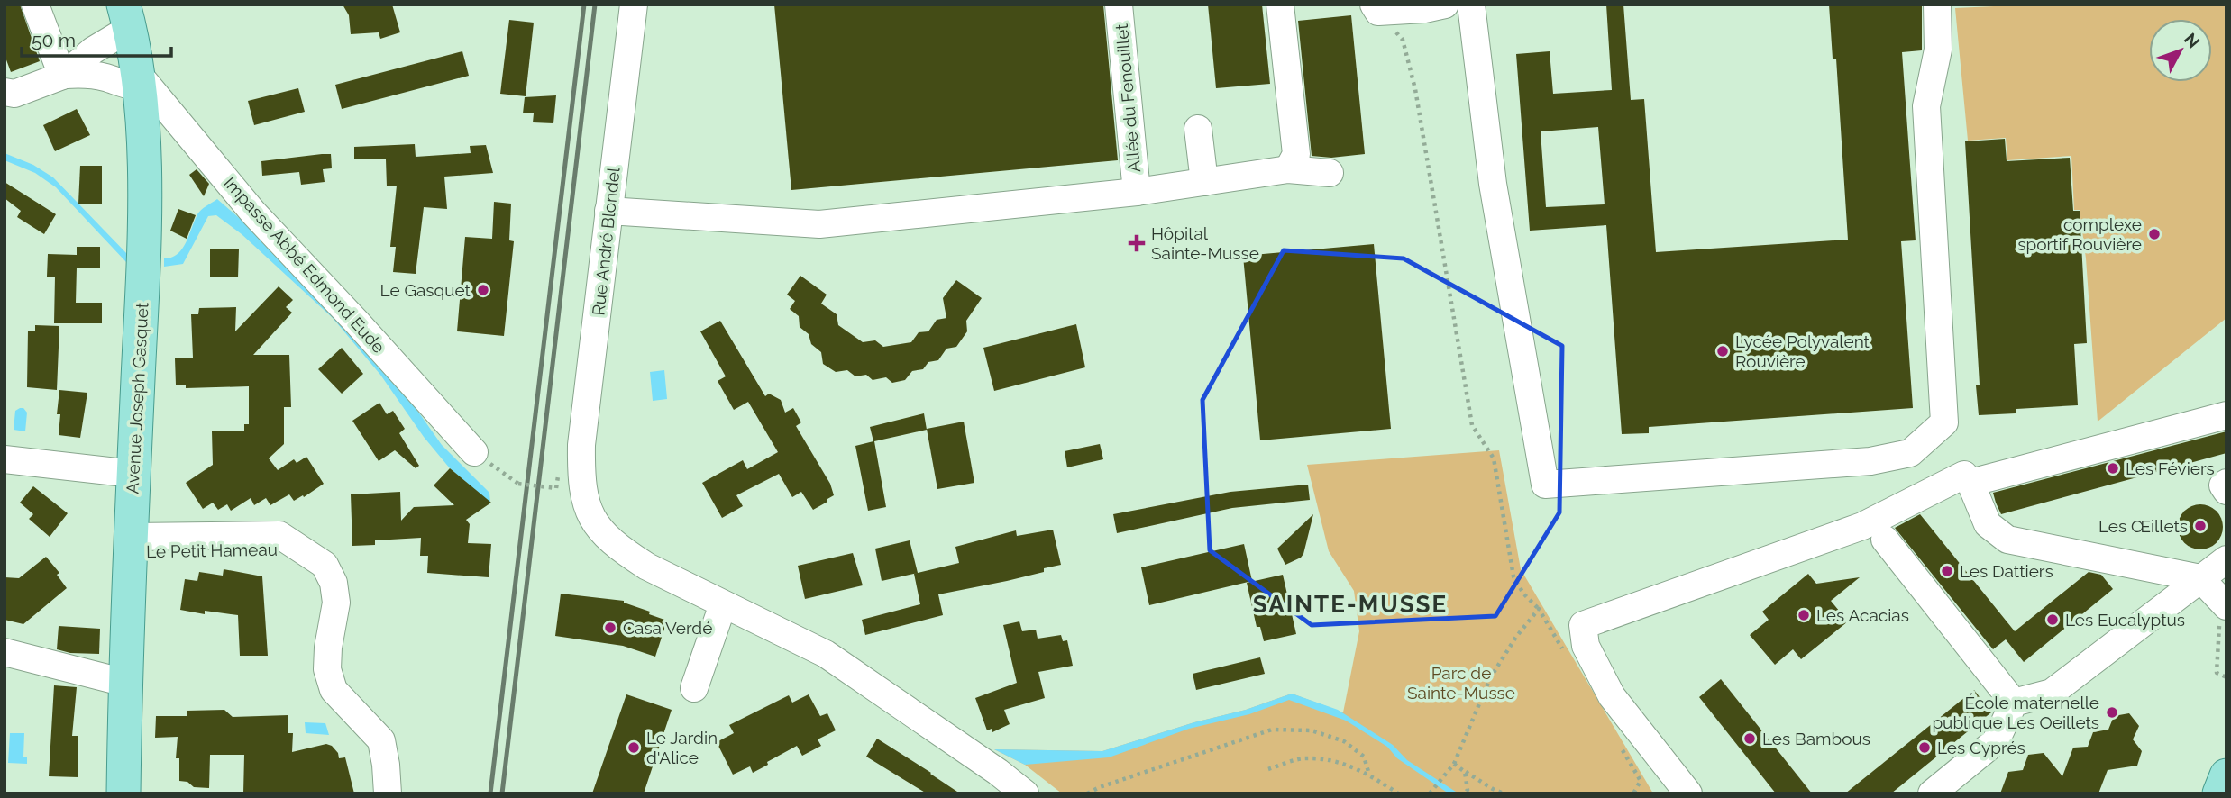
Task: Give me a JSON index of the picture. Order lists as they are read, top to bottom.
{
  "streets": {
    "main road": ["Avenue Joseph Gasquet"],
    "street": [
      "Allée du Fenouillet",
      "Rue André Blondel",
      "Impasse Abbé Edmond Eude",
      "Le Petit Hameau"
    ]
  },
  "crossings": [
    ["Impasse Abbé Edmond Eude", "Avenue Joseph Gasquet"],
    ["Avenue Joseph Gasquet", "Le Petit Hameau"]
  ],
  "districts": ["SAINTE-MUSSE"],
  "parks": ["Parc de Sainte-Musse"],
  "places": {
    "other": [
      "complexe sportif Rouvière",
      "Le Gasquet",
      "Lycée Polyvalent Rouvière",
      "Les Féviers",
      "Les Œillets",
      "Les Dattiers",
      "Les Acacias",
      "Les Eucalyptus",
      "Casa Verdé",
      "École maternelle publique Les Oeillets",
      "Les Bambous",
      "Le Jardin d'Alice",
      "Les Cyprés"
    ],
    "health": ["Hôpital Sainte-Musse"]
  },
  "scale_bar": "50 m",
  "north": "top right"
}
